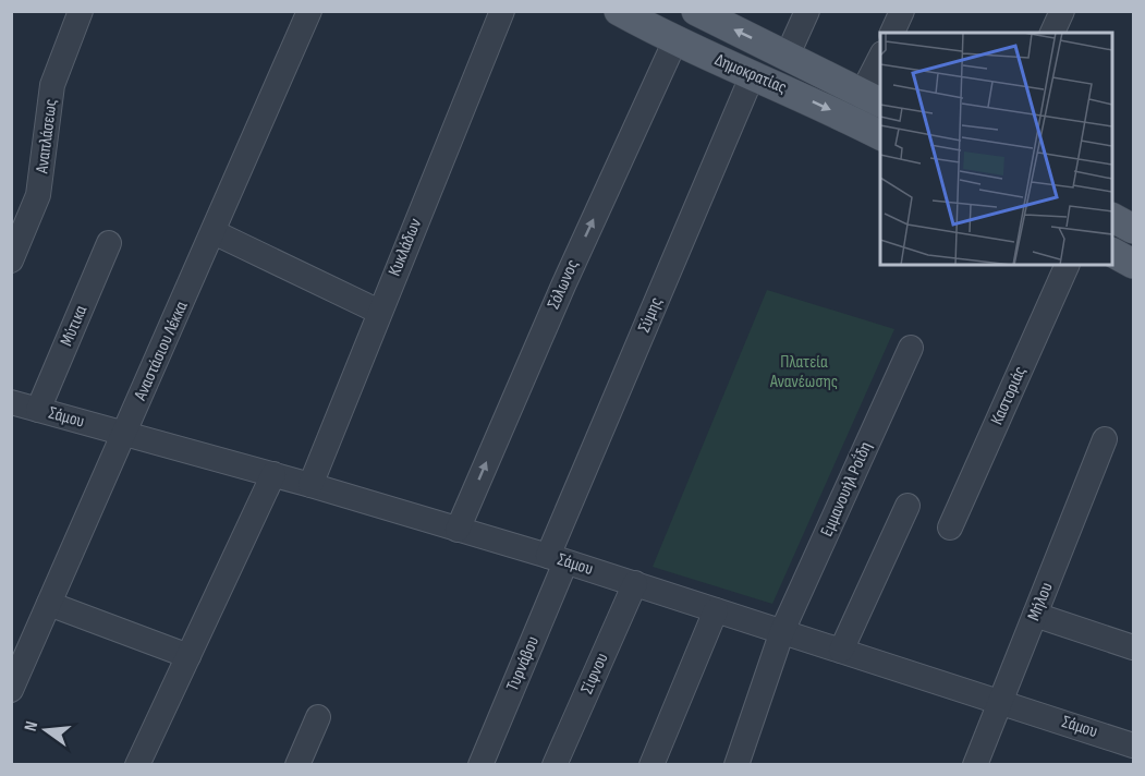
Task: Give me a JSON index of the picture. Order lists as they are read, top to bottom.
{
  "streets": {
    "main road": ["Δημοκρατίας"],
    "street": [
      "Αναπλάσεως",
      "Κυκλάδων",
      "Σόλωνος",
      "Σύμης",
      "Μύτικα",
      "Αναστάσιου Λέκκα",
      "Καστοριάς",
      "Σάμου",
      "Εμμανουήλ Ροΐδη",
      "Μήλου",
      "Τυρνάβου",
      "Σίφνου"
    ]
  },
  "crossings": [
    ["Δημοκρατίας", "Σόλωνος"],
    ["Δημοκρατίας", "Σύμης"],
    ["Κυκλάδων", "Σάμου"],
    ["Σόλωνος", "Σάμου"],
    ["Σύμης", "Σάμου"],
    ["Σύμης", "Τυρνάβου"],
    ["Μύτικα", "Σάμου"],
    ["Αναστάσιου Λέκκα", "Σάμου"],
    ["Σάμου", "Εμμανουήλ Ροΐδη"],
    ["Σάμου", "Μήλου"],
    ["Σάμου", "Τυρνάβου"],
    ["Σάμου", "Σίφνου"]
  ],
  "one_way": ["Σόλωνος"],
  "parks": ["Πλατεία Ανανέωσης"],
  "north": "left"
}
